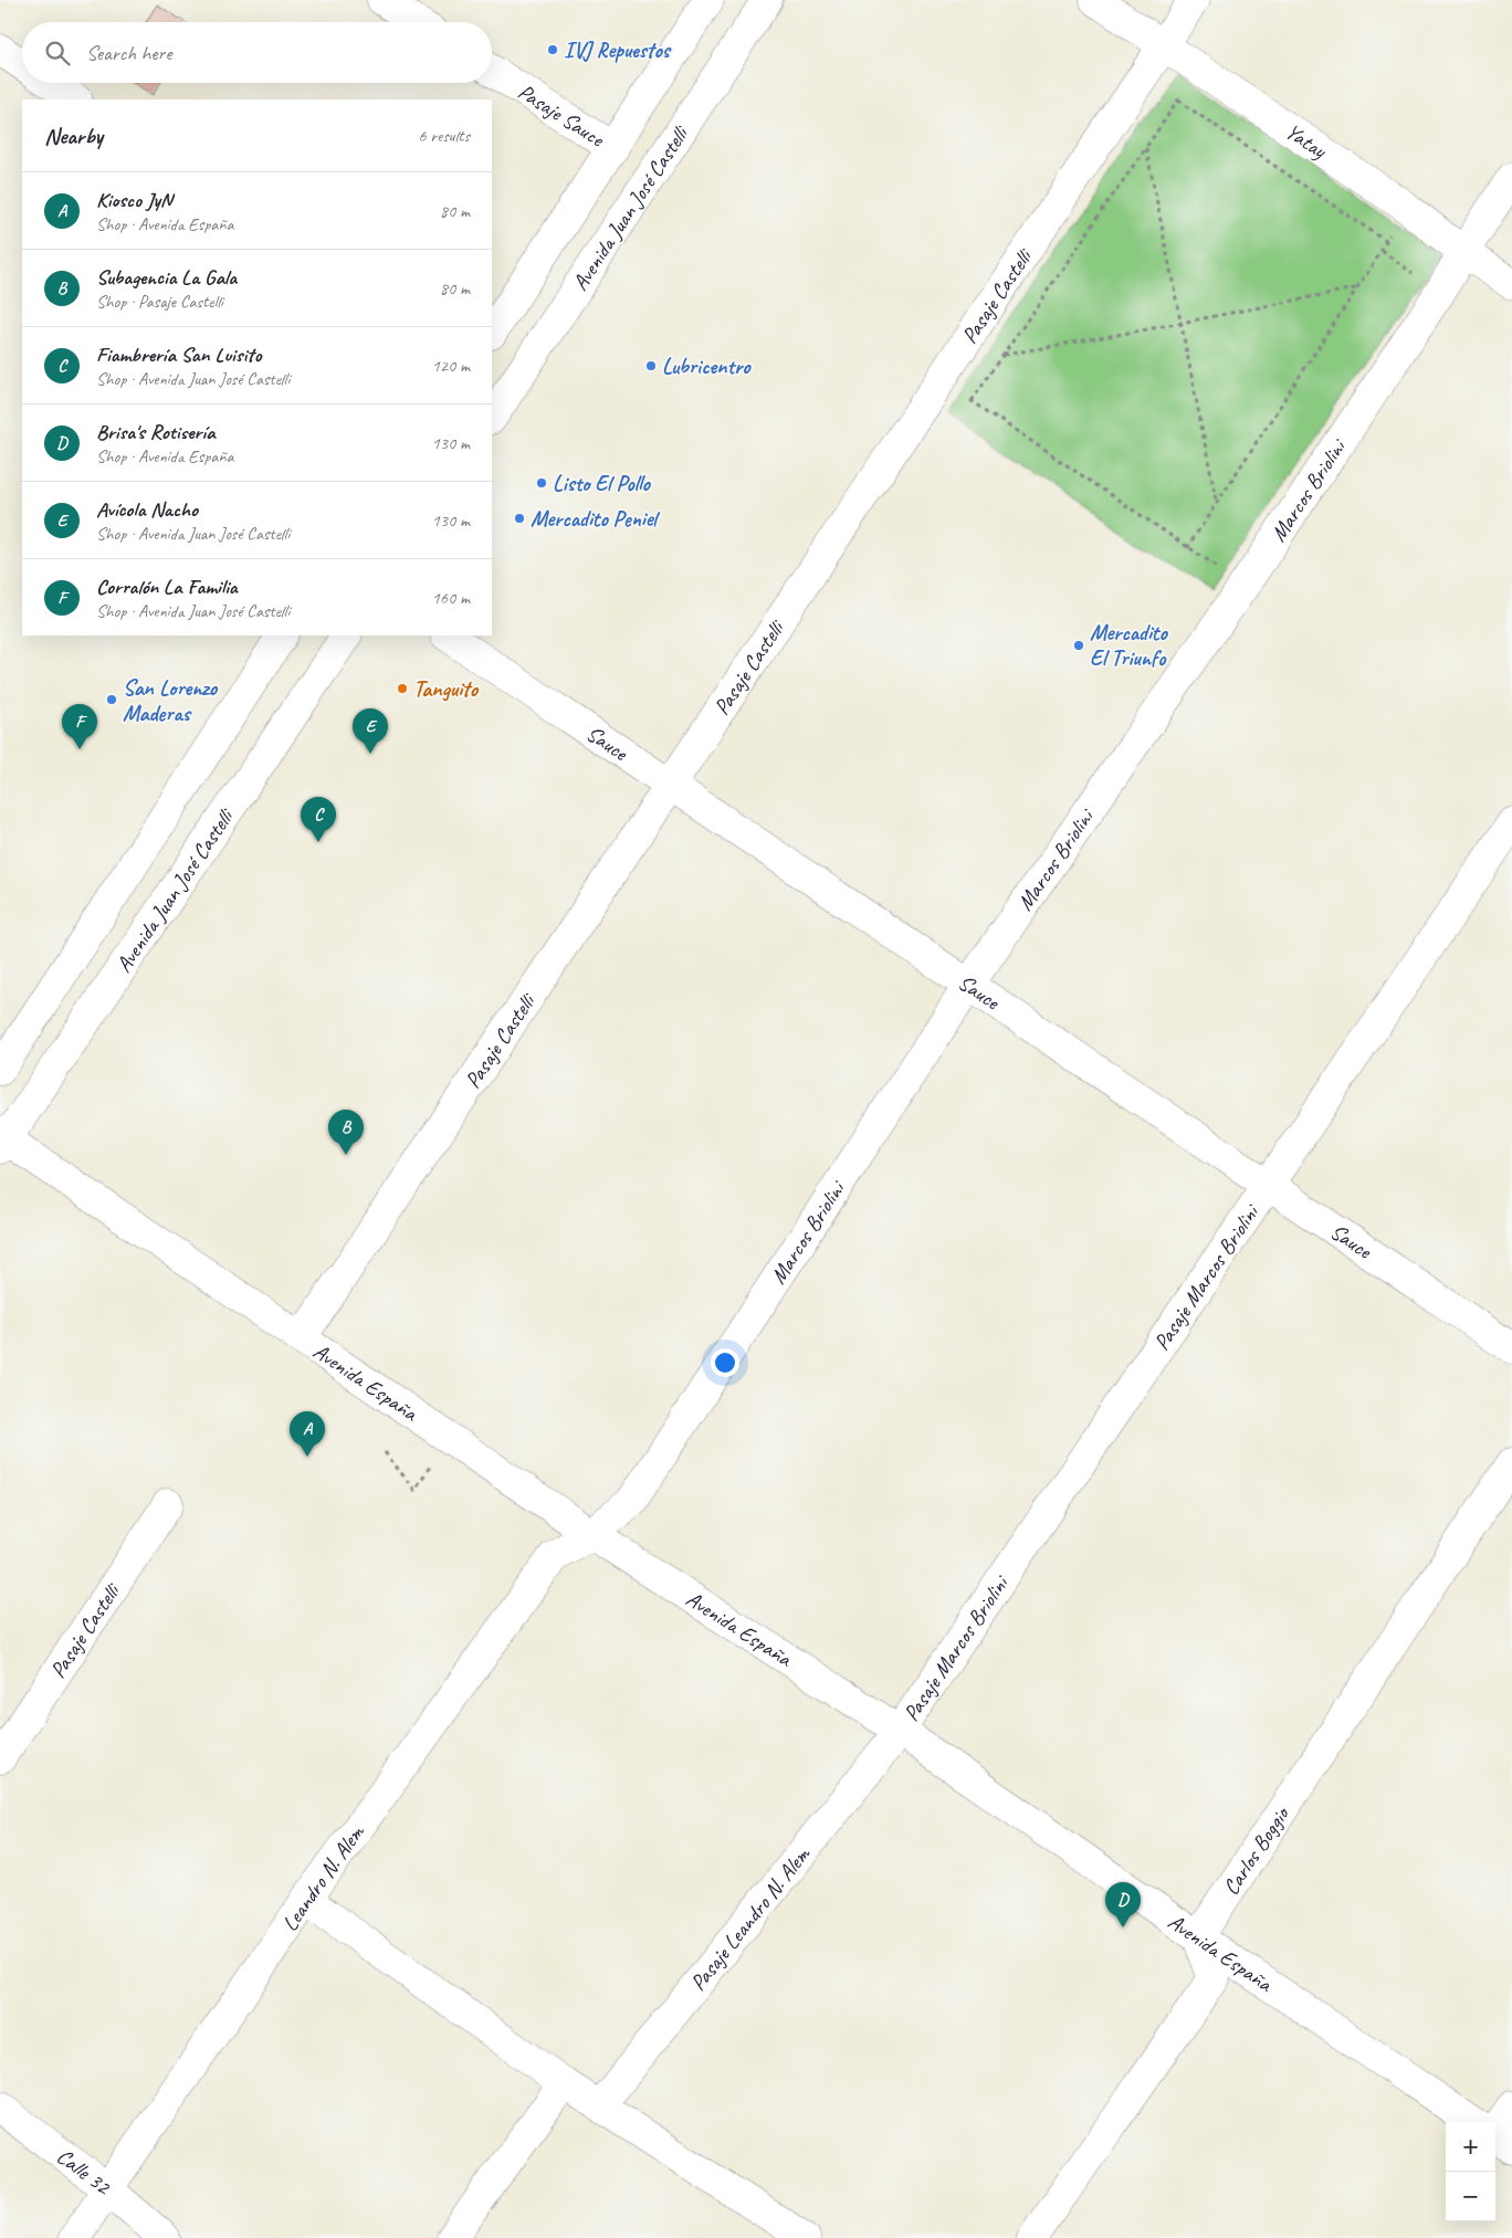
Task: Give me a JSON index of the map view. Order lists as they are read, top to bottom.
{
  "streets": {
    "street": [
      "Pasaje Sauce",
      "Yatay",
      "Avenida Juan José Castelli",
      "Pasaje Castelli",
      "Marcos Briolini",
      "Sauce",
      "Pasaje Marcos Briolini",
      "Avenida España",
      "Carlos Boggio",
      "Leandro N. Alem",
      "Pasaje Leandro N. Alem",
      "Calle 32"
    ]
  },
  "crossings": [
    ["Yatay", "Pasaje Castelli"],
    ["Yatay", "Marcos Briolini"],
    ["Avenida Juan José Castelli", "Avenida España"],
    ["Pasaje Castelli", "Sauce"],
    ["Pasaje Castelli", "Avenida España"],
    ["Marcos Briolini", "Sauce"],
    ["Marcos Briolini", "Avenida España"],
    ["Marcos Briolini", "Leandro N. Alem"],
    ["Sauce", "Pasaje Marcos Briolini"],
    ["Pasaje Marcos Briolini", "Avenida España"],
    ["Pasaje Marcos Briolini", "Pasaje Leandro N. Alem"],
    ["Avenida España", "Carlos Boggio"],
    ["Avenida España", "Leandro N. Alem"],
    ["Avenida España", "Pasaje Leandro N. Alem"],
    ["Leandro N. Alem", "Calle 32"]
  ],
  "places": [
    "IVJ Repuestos",
    "Lubricentro",
    "Listo El Pollo",
    "Mercadito Peniel",
    "Mercadito El Triunfo",
    "Tanguito",
    "San Lorenzo Maderas"
  ],
  "page": {
    "search": "Search here",
    "heading": ["Nearby", "6 results"],
    "list": [
      {
        "mark": "A",
        "name": "Kiosco JyN",
        "note": "Shop · Avenida España",
        "value": "80 m"
      },
      {
        "mark": "B",
        "name": "Subagencia La Gala",
        "note": "Shop · Pasaje Castelli",
        "value": "80 m"
      },
      {
        "mark": "C",
        "name": "Fiambrería San Luisito",
        "note": "Shop · Avenida Juan José Castelli",
        "value": "120 m"
      },
      {
        "mark": "D",
        "name": "Brisa's Rotisería",
        "note": "Shop · Avenida España",
        "value": "130 m"
      },
      {
        "mark": "E",
        "name": "Avícola Nacho",
        "note": "Shop · Avenida Juan José Castelli",
        "value": "130 m"
      },
      {
        "mark": "F",
        "name": "Corralón La Familia",
        "note": "Shop · Avenida Juan José Castelli",
        "value": "160 m"
      }
    ],
    "pins": [
      "F",
      "E",
      "C",
      "B",
      "A",
      "D"
    ],
    "map_buttons": ["+", "−"]
  }
}
